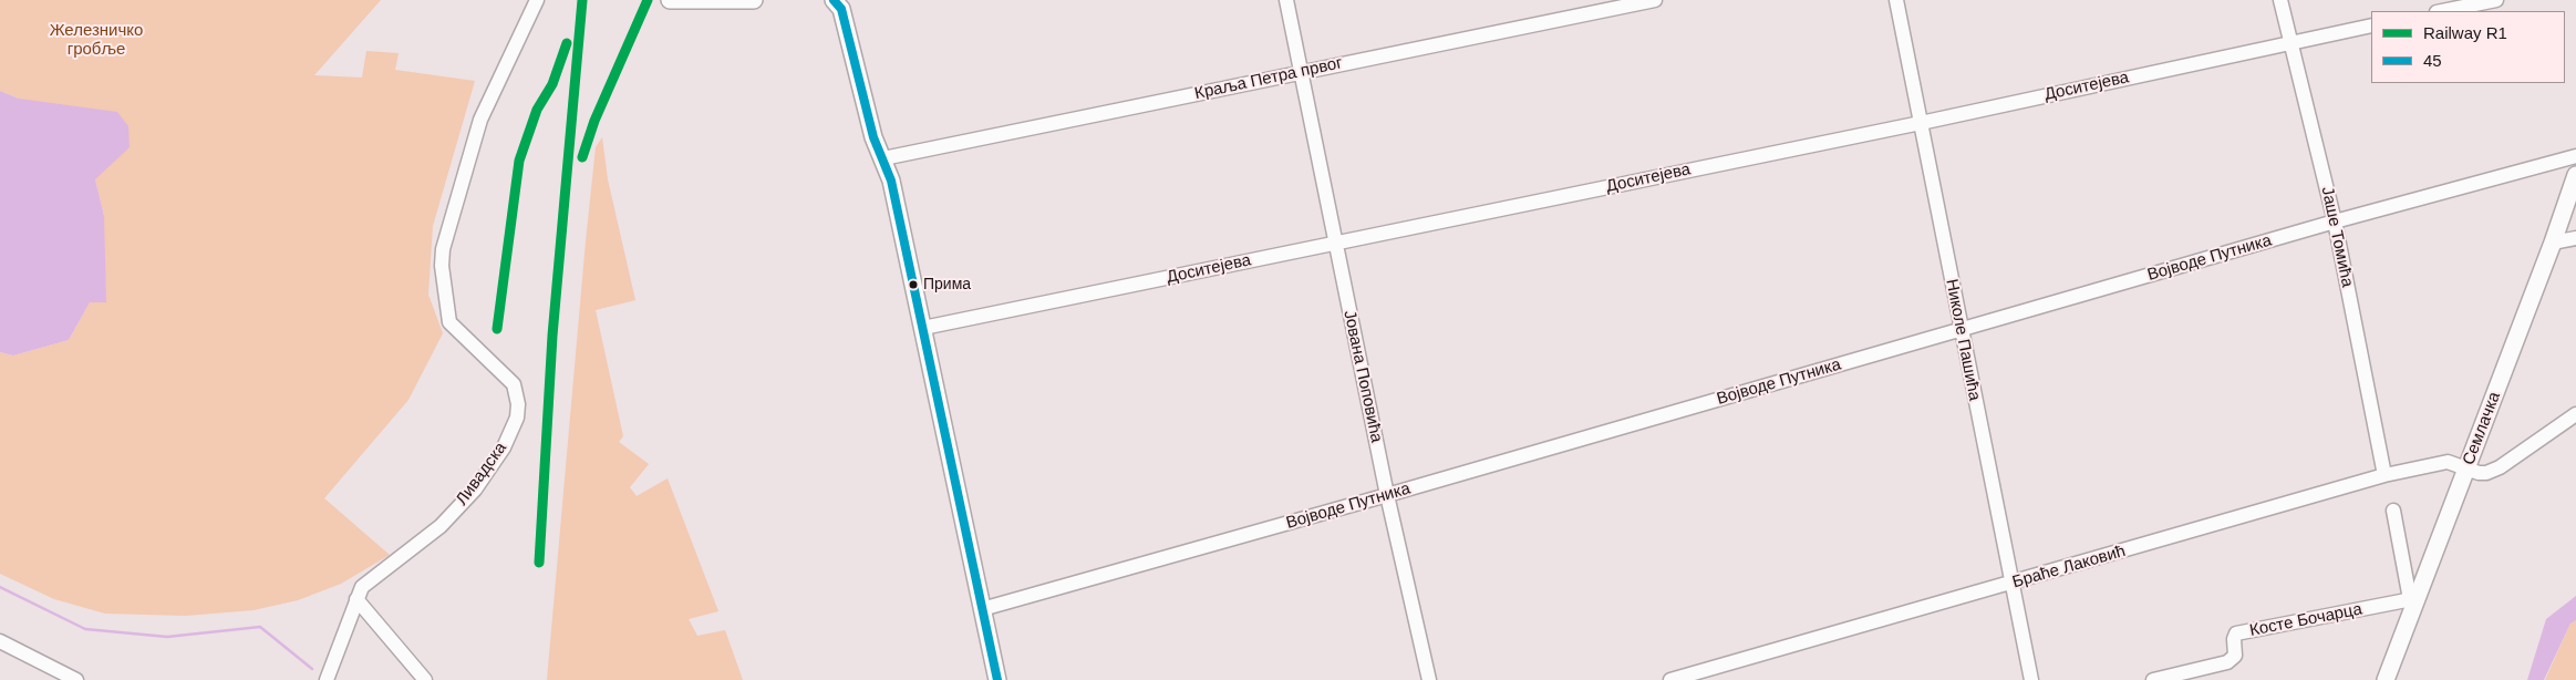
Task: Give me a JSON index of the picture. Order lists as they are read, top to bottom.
{
  "streets": {
    "main road": ["Семлачка"],
    "street": [
      "Краља Петра првог",
      "Доситејева",
      "Јаше Томића",
      "Војводе Путника",
      "Николе Пашића",
      "Јована Поповића",
      "Ливадска",
      "Браће Лаковић",
      "Косте Бочарца"
    ]
  },
  "crossings": [
    ["Краља Петра првог", "Јована Поповића"],
    ["Доситејева", "Јаше Томића"],
    ["Доситејева", "Николе Пашића"],
    ["Доситејева", "Јована Поповића"],
    ["Јаше Томића", "Војводе Путника"],
    ["Јаше Томића", "Браће Лаковић"],
    ["Војводе Путника", "Николе Пашића"],
    ["Војводе Путника", "Јована Поповића"],
    ["Николе Пашића", "Браће Лаковић"],
    ["Семлачка", "Браће Лаковић"],
    ["Семлачка", "Косте Бочарца"]
  ],
  "parks": ["Железничко гробље"],
  "places": ["Прима"],
  "lines": ["rail line R1", "transit line 45"],
  "legend": ["Railway R1", "45"]
}
